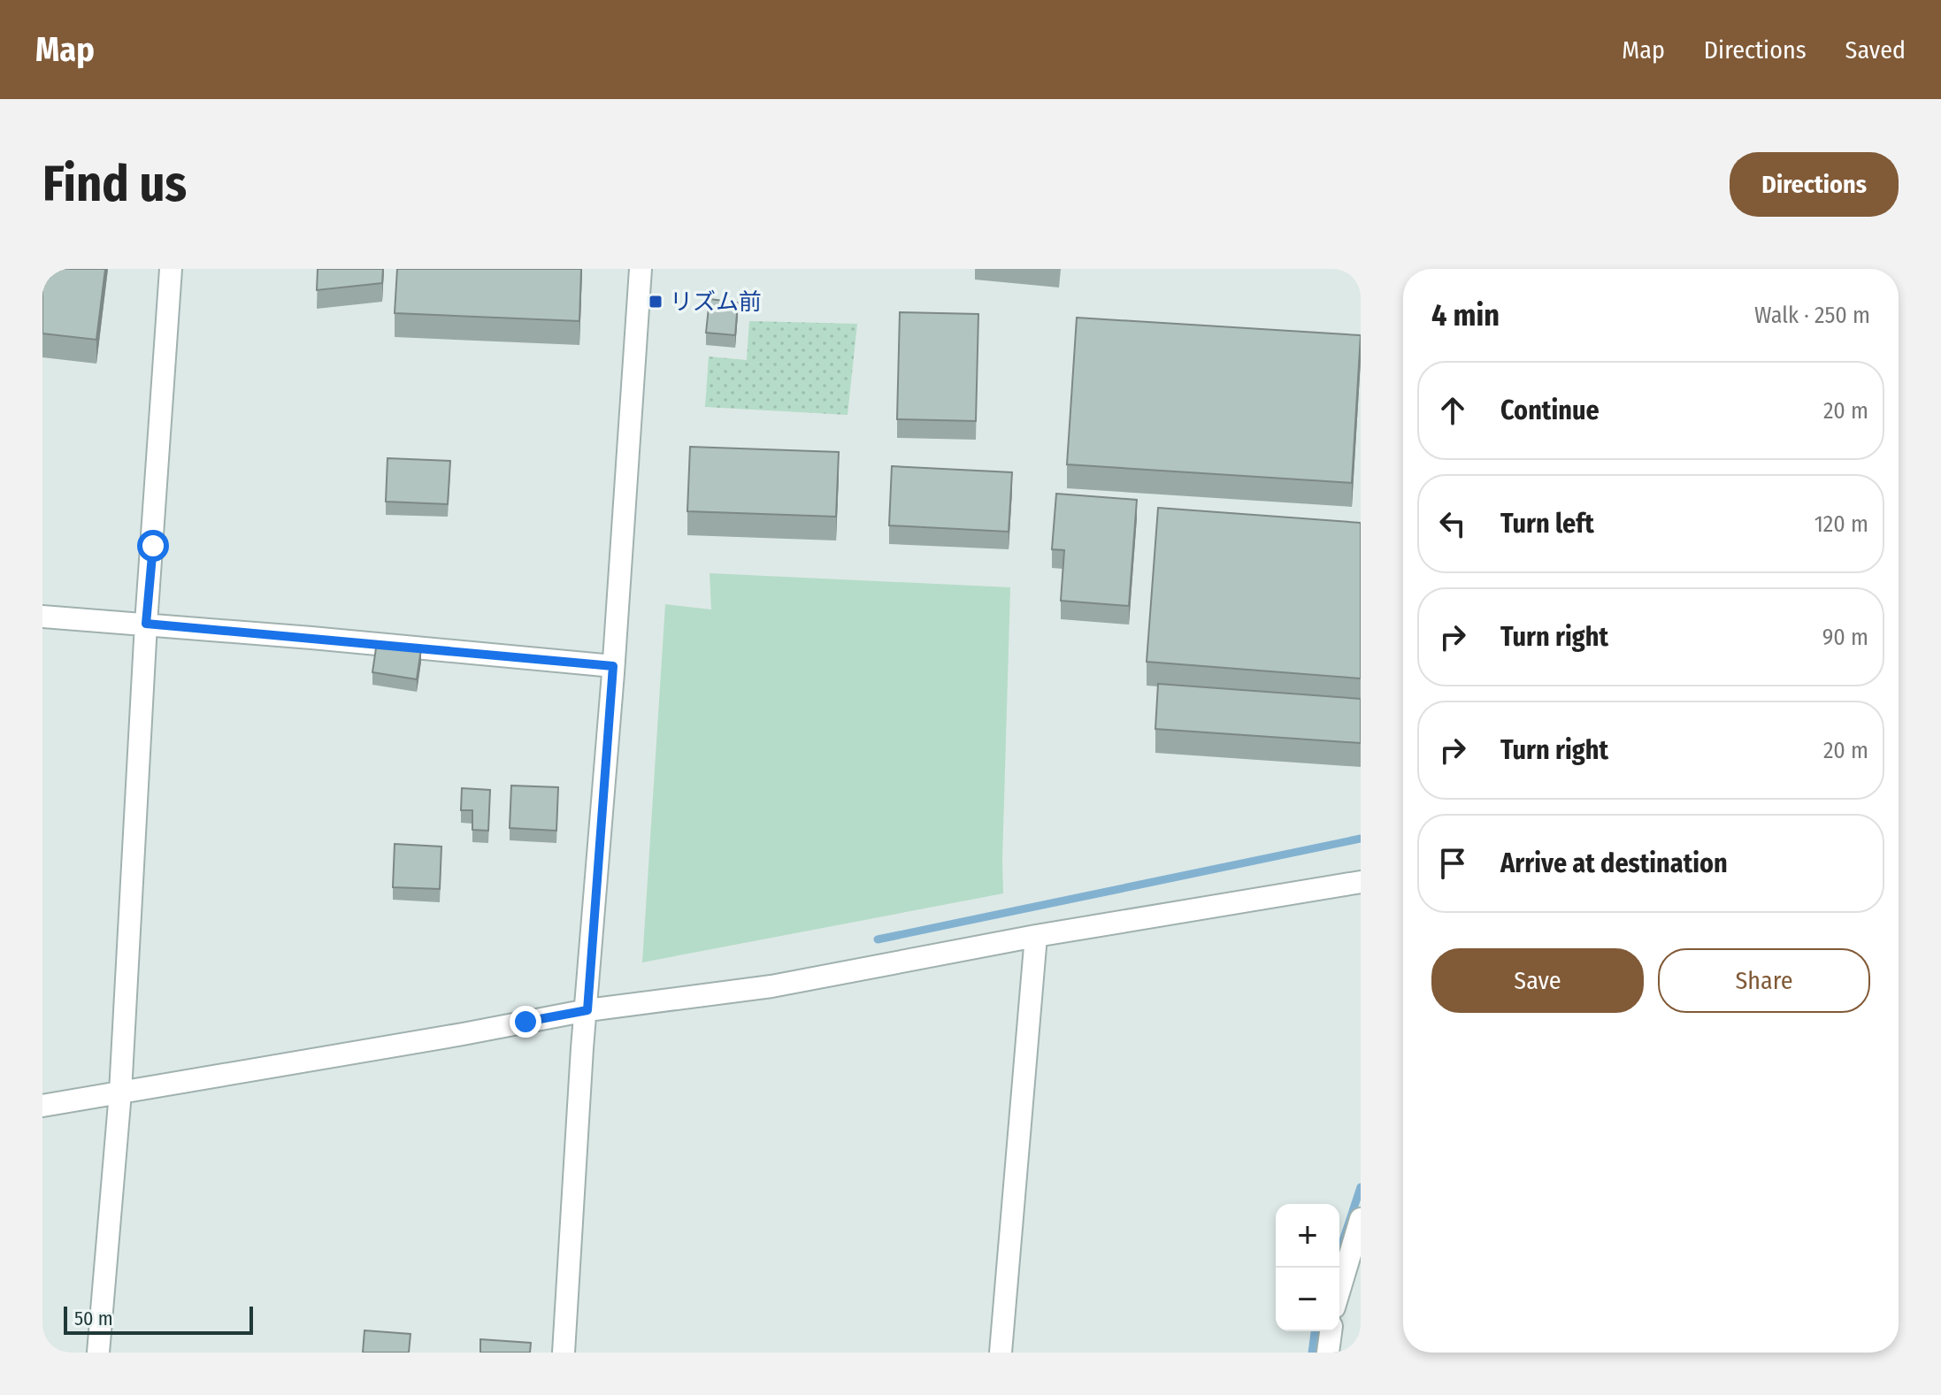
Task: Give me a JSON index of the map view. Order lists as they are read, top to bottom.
{
  "places": {
    "transit": ["リズム前"]
  },
  "scale_bar": "50 m",
  "page": {
    "header": "Map",
    "nav": ["Map", "Directions", "Saved"],
    "buttons": [
      "Directions",
      ["Save", "Share"]
    ],
    "title": "Find us",
    "heading": ["4 min", "Walk · 250 m"],
    "list": [
      ["Continue", "20 m"],
      ["Turn left", "120 m"],
      ["Turn right", "90 m"],
      ["Turn right", "20 m"],
      "Arrive at destination"
    ],
    "map_buttons": ["+", "−"],
    "scale": "50 m"
  }
}
